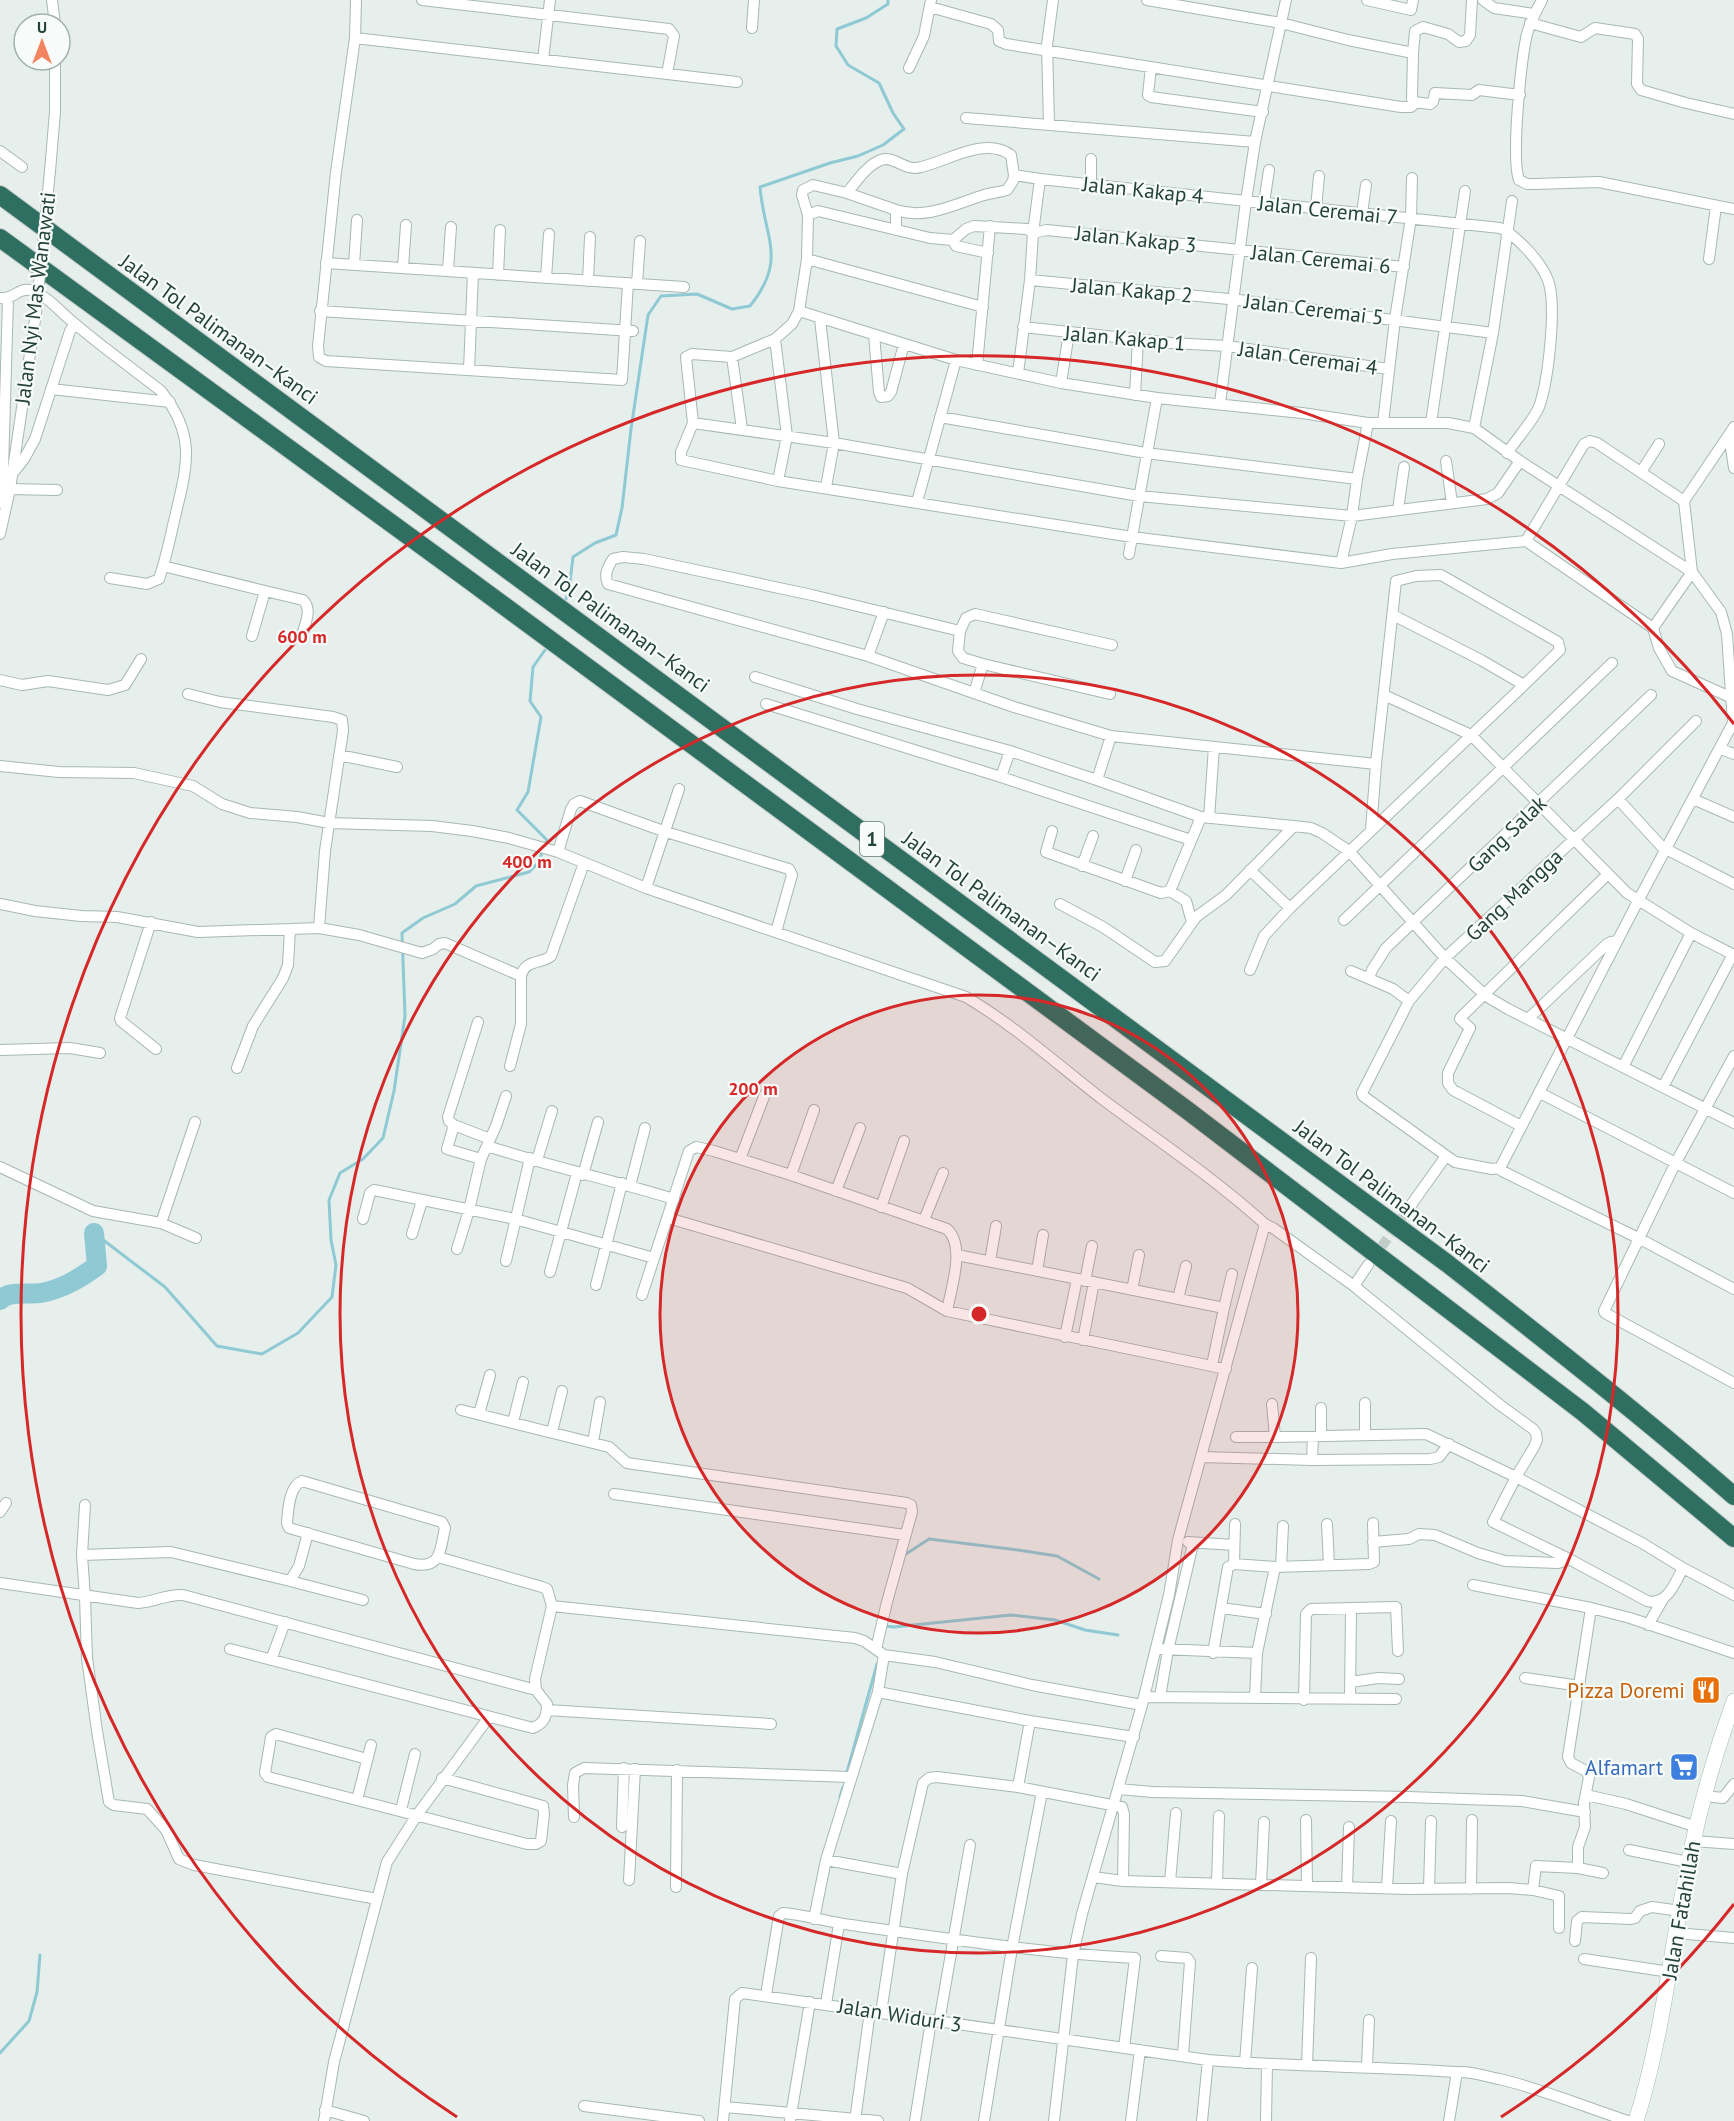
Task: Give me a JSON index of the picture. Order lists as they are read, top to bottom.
{
  "streets": {
    "highway": ["Jalan Tol Palimanan–Kanci", "1"],
    "street": [
      "Jalan Kakap 4",
      "Jalan Ceremai 7",
      "Jalan Kakap 3",
      "Jalan Ceremai 6",
      "Jalan Kakap 2",
      "Jalan Nyi Mas Wanawati",
      "Jalan Ceremai 5",
      "Jalan Kakap 1",
      "Jalan Ceremai 4",
      "Gang Salak",
      "Gang Mangga",
      "Jalan Fatahillah",
      "Jalan Widuri 3"
    ]
  },
  "crossings": [
    ["Jalan Kakap 4", "Jalan Ceremai 7"],
    ["Jalan Kakap 3", "Jalan Ceremai 6"],
    ["Jalan Kakap 2", "Jalan Ceremai 5"],
    ["Jalan Kakap 1", "Jalan Ceremai 4"]
  ],
  "places": {
    "restaurant": ["Pizza Doremi"],
    "supermarket": ["Alfamart"]
  },
  "north": "top",
  "rings": ["600 m", "400 m", "200 m"]
}
